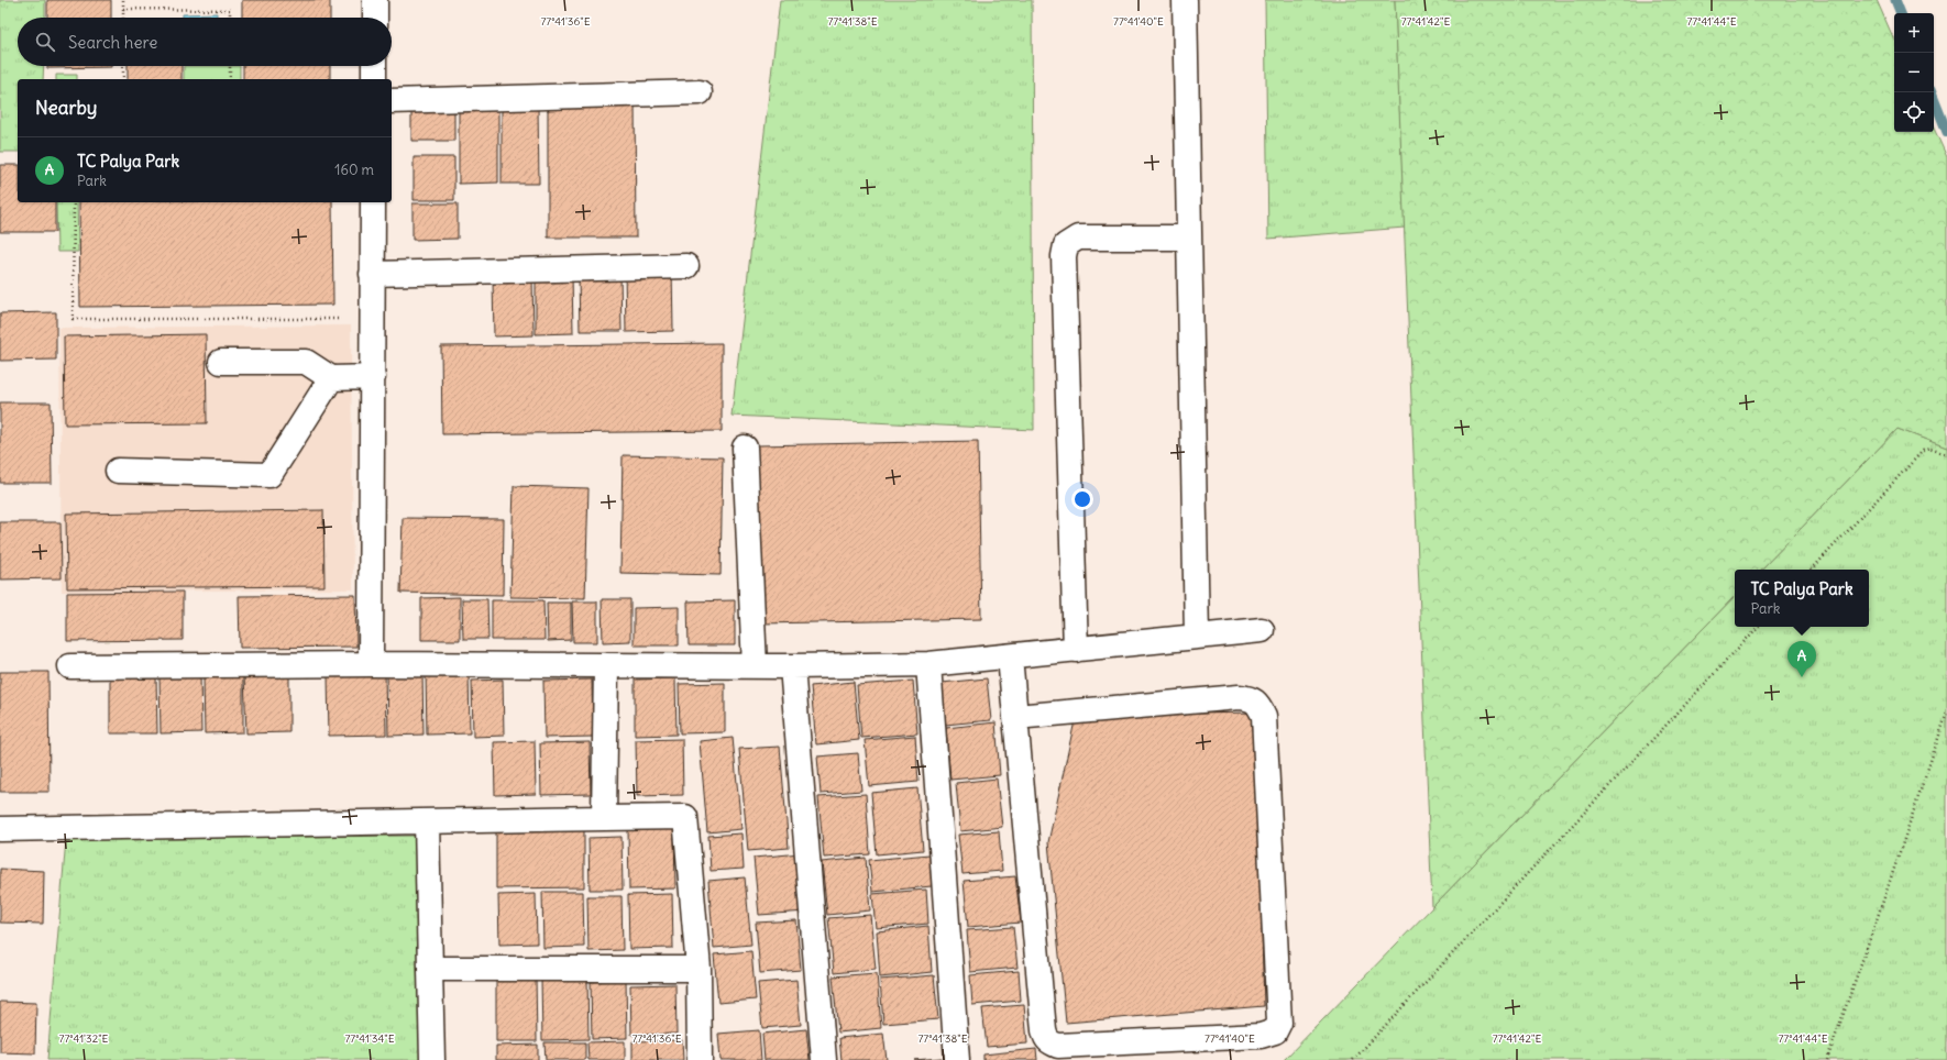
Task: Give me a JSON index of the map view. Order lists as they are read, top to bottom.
{
  "page": {
    "map_buttons": ["+", "−"],
    "search": "Search here",
    "heading": "Nearby",
    "list": [
      {
        "mark": "A",
        "name": "TC Palya Park",
        "note": "Park",
        "value": "160 m"
      }
    ],
    "popup": ["TC Palya Park", "Park"],
    "pins": "A"
  },
  "coordinates": [
    "77°41'36\"E",
    "77°41'38\"E",
    "77°41'40\"E",
    "77°41'42\"E",
    "77°41'44\"E",
    "77°41'32\"E",
    "77°41'34\"E"
  ]
}
